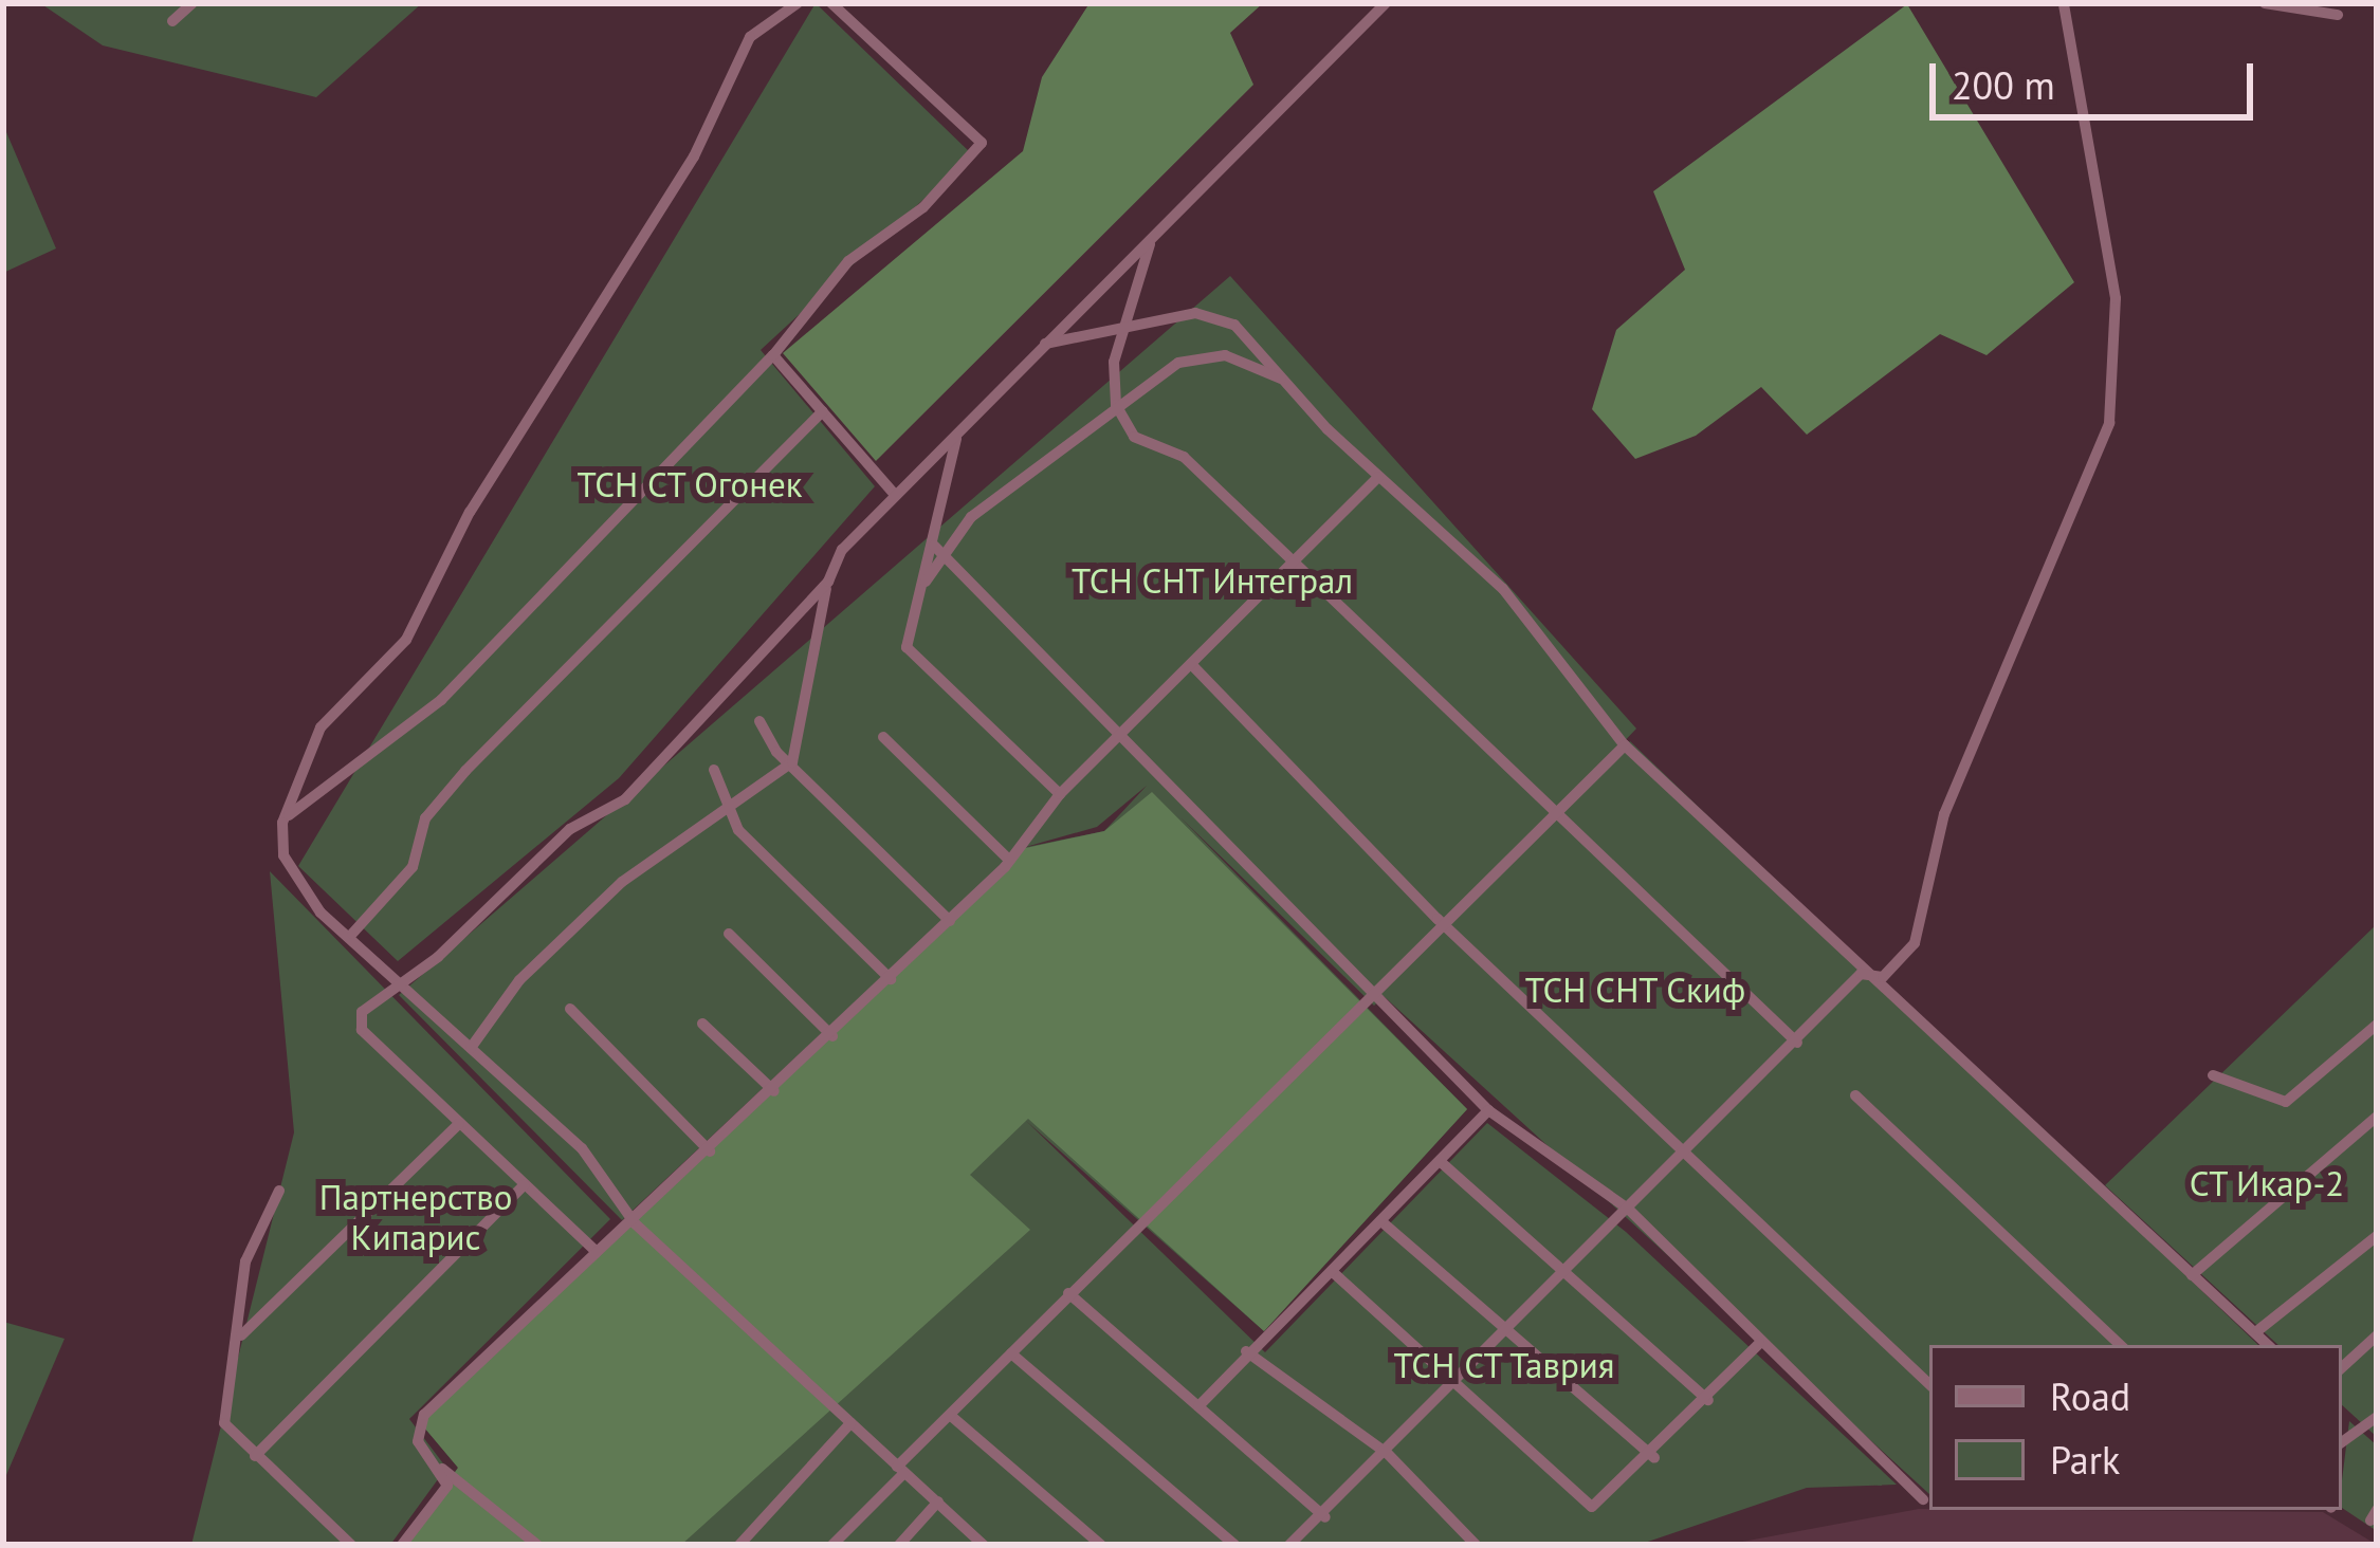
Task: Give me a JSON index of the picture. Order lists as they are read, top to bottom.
{
  "parks": [
    "ТСН СТ Огонек",
    "ТСН СНТ Интеграл",
    "ТСН СНТ Скиф",
    "СТ Икар-2",
    "Партнерство Кипарис",
    "ТСН СТ Таврия"
  ],
  "legend": ["Road", "Park"],
  "scale_bar": "200 m"
}
